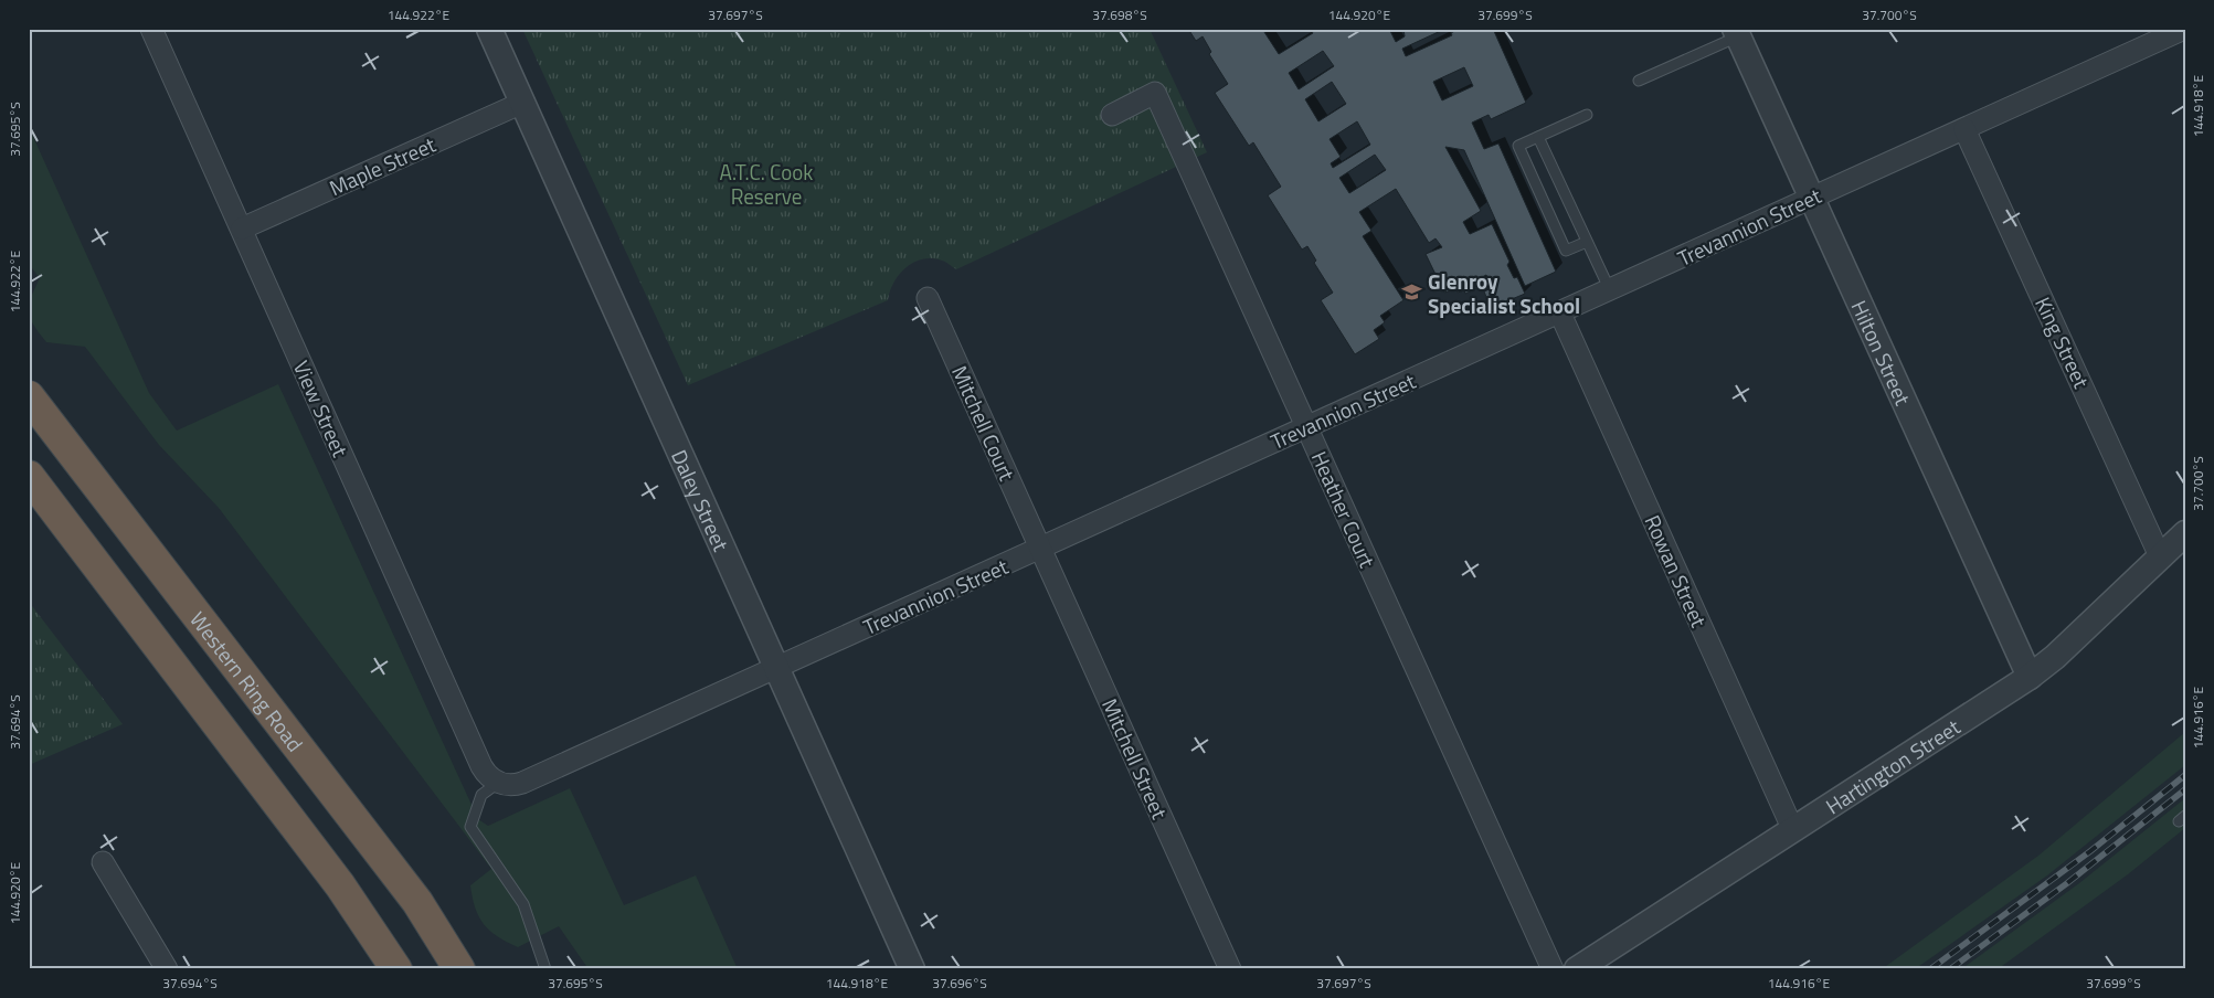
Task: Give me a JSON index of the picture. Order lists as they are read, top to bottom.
{
  "streets": {
    "highway": ["Western Ring Road"],
    "street": [
      "Maple Street",
      "Trevannion Street",
      "King Street",
      "Hilton Street",
      "View Street",
      "Mitchell Court",
      "Daley Street",
      "Heather Court",
      "Rowan Street",
      "Mitchell Street",
      "Hartington Street"
    ]
  },
  "crossings": [
    ["Maple Street", "View Street"],
    ["Maple Street", "Daley Street"],
    ["Trevannion Street", "King Street"],
    ["Trevannion Street", "Hilton Street"],
    ["Trevannion Street", "View Street"],
    ["Trevannion Street", "Mitchell Court"],
    ["Trevannion Street", "Daley Street"],
    ["Trevannion Street", "Heather Court"],
    ["Trevannion Street", "Rowan Street"],
    ["Trevannion Street", "Mitchell Street"],
    ["King Street", "Hartington Street"],
    ["Hilton Street", "Hartington Street"],
    ["Mitchell Court", "Mitchell Street"],
    ["Rowan Street", "Hartington Street"]
  ],
  "parks": ["A.T.C. Cook Reserve"],
  "places": {
    "school or university": ["Glenroy Specialist School"]
  },
  "coordinates": [
    "144.922°E",
    "37.697°S",
    "37.698°S",
    "144.920°E",
    "37.699°S",
    "37.700°S",
    "144.918°E",
    "37.695°S",
    "144.916°E",
    "37.694°S",
    "37.696°S"
  ]
}
